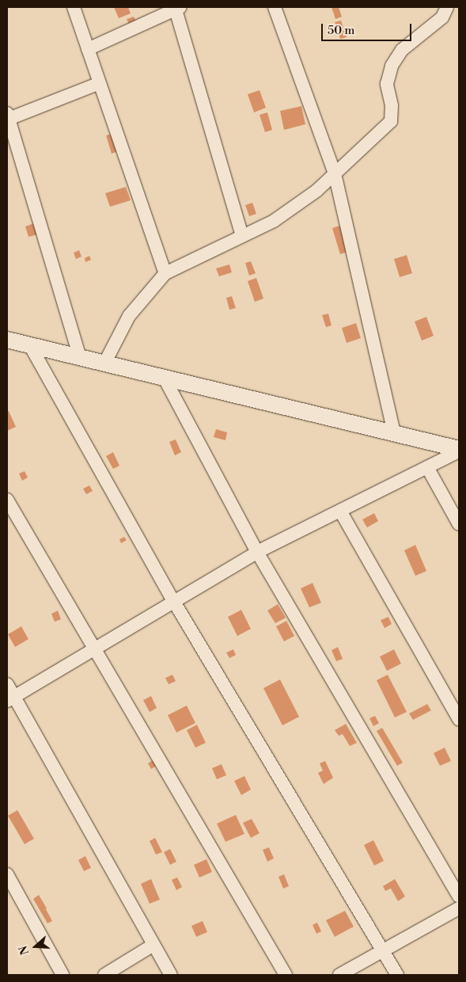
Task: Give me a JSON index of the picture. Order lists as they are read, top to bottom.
{
  "scale_bar": "50 m",
  "north": "left"
}
